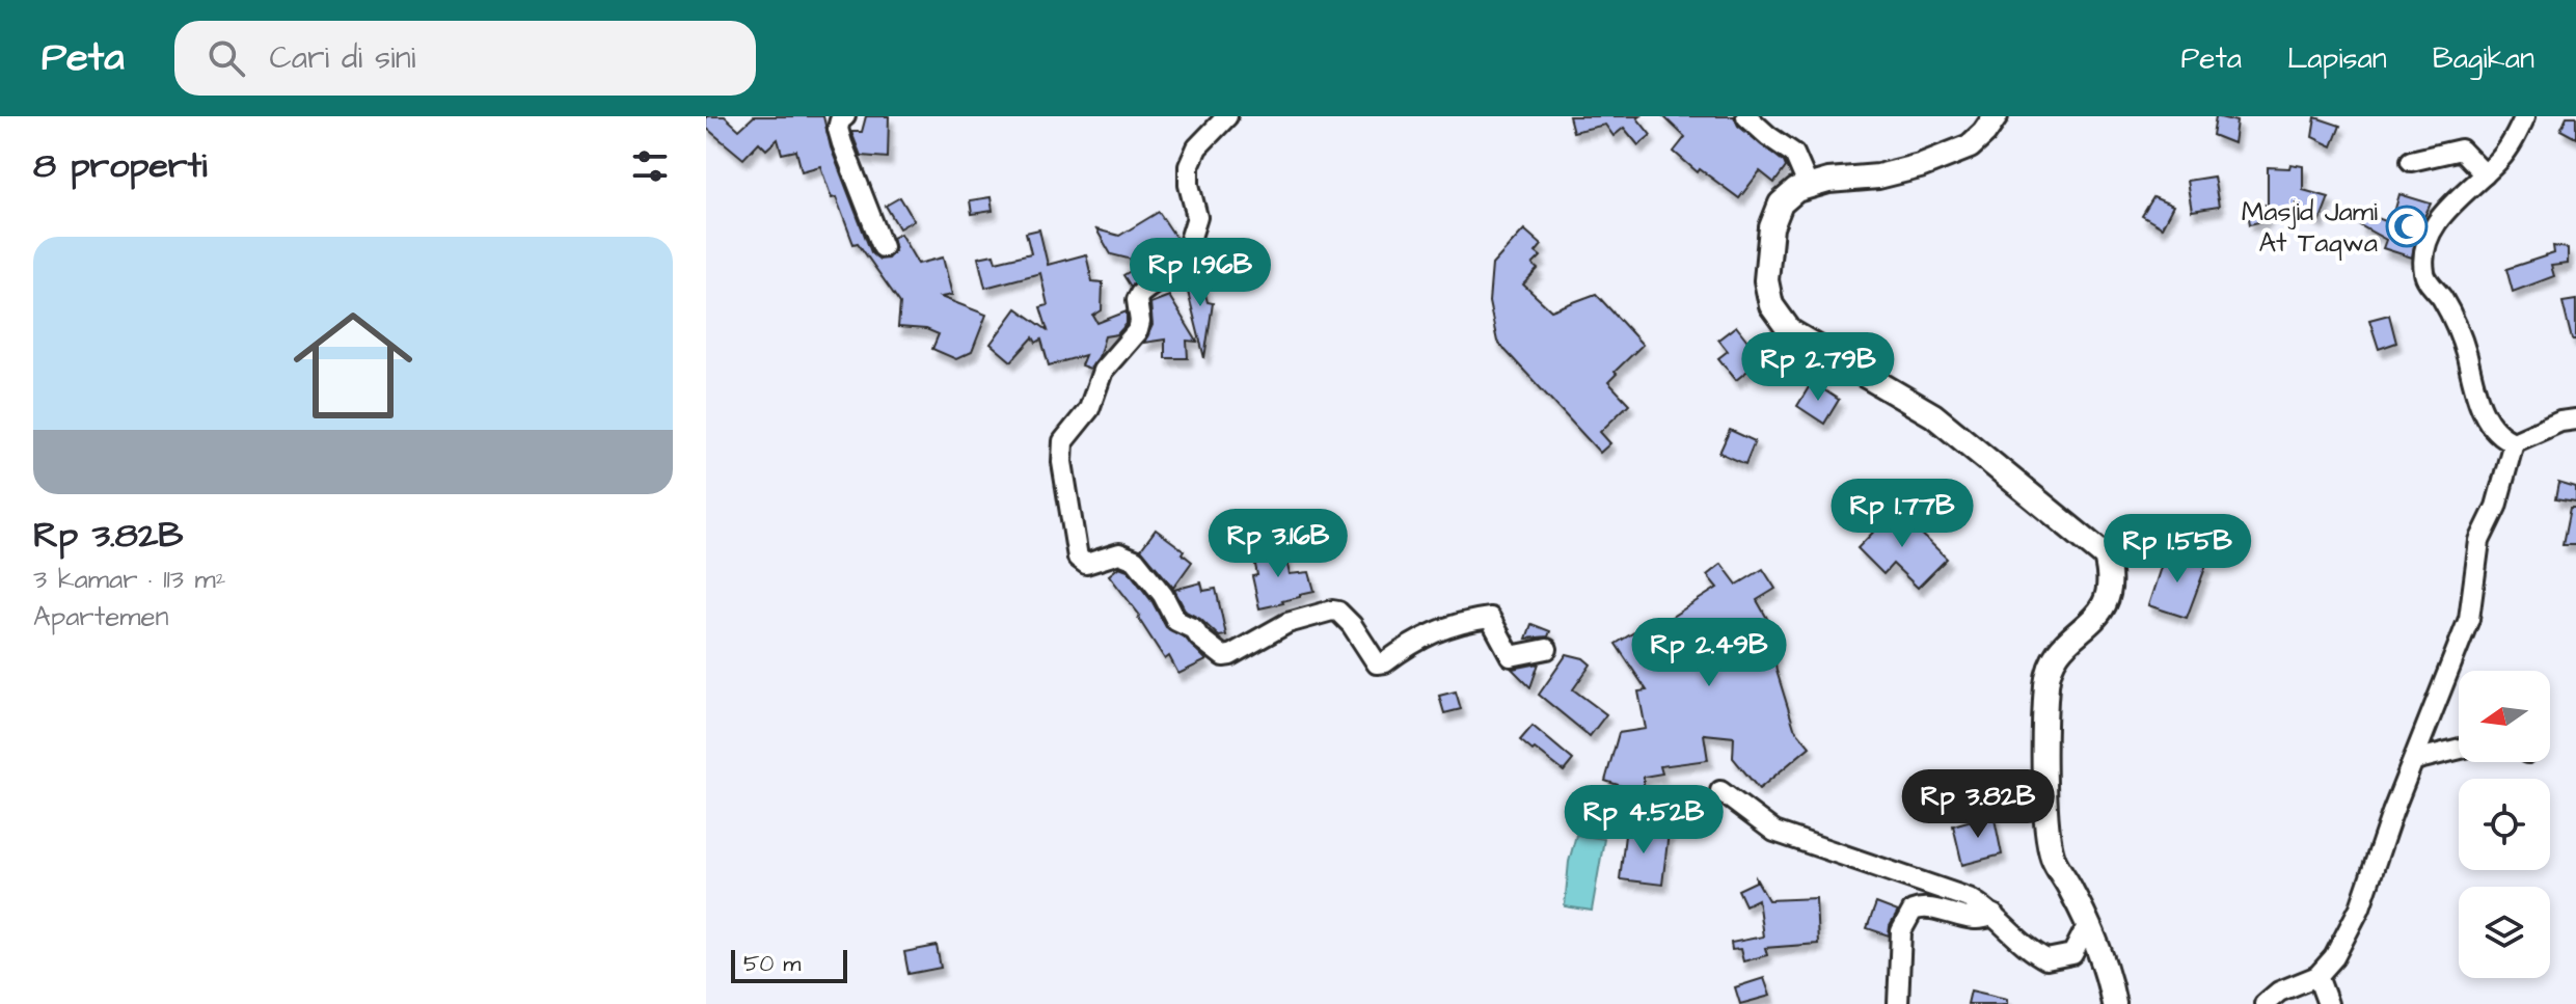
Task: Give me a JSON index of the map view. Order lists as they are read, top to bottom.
{
  "places": {
    "mosque": ["Masjid Jami At Taqwa"]
  },
  "scale_bar": "50 m",
  "north": "left",
  "page": {
    "header": "Peta",
    "search": "Cari di sini",
    "nav": ["Peta", "Lapisan", "Bagikan"],
    "heading": "8 properti",
    "list": [
      {
        "name": "Rp 3.82B",
        "note": "3 kamar · 113 m² · Apartemen"
      }
    ],
    "price": [
      "Rp 1.96B",
      "Rp 2.79B",
      "Rp 1.77B",
      "Rp 3.16B",
      "Rp 1.55B",
      "Rp 2.49B",
      "Rp 3.82B",
      "Rp 4.52B"
    ],
    "scale": "50 m"
  }
}
